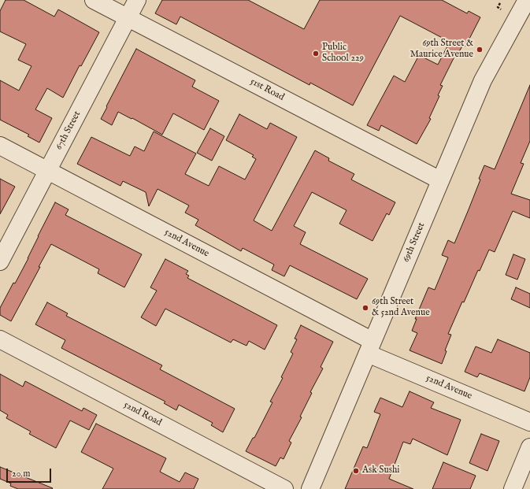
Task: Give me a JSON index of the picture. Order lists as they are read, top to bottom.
{
  "streets": {
    "street": [
      "51st Road",
      "67th Street",
      "69th Street",
      "52nd Avenue",
      "52nd Road"
    ]
  },
  "crossings": [
    ["51st Road", "67th Street"],
    ["51st Road", "69th Street"],
    ["67th Street", "52nd Avenue"],
    ["69th Street", "52nd Avenue"]
  ],
  "places": [
    "69th Street & Maurice Avenue",
    "Public School 229",
    "69th Street & 52nd Avenue",
    "Ask Sushi"
  ],
  "scale_bar": "20 m"
}
